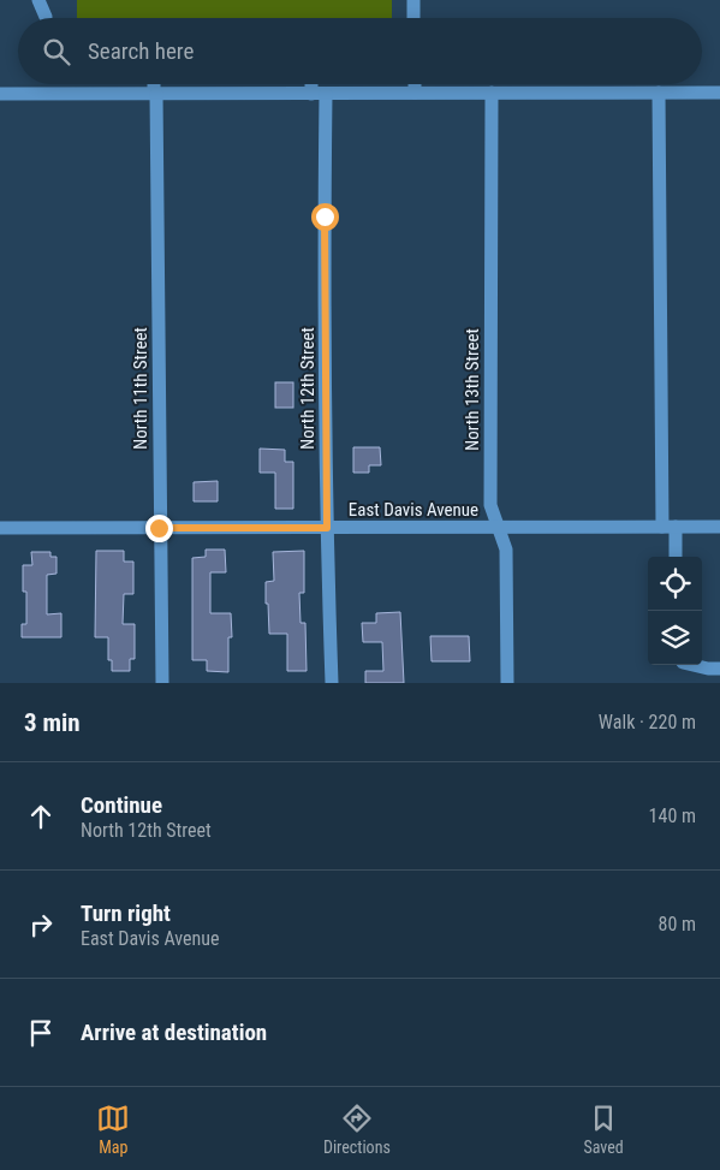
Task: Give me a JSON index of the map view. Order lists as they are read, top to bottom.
{
  "streets": {
    "street": [
      "North 11th Street",
      "North 12th Street",
      "North 13th Street",
      "East Davis Avenue"
    ]
  },
  "crossings": [
    ["North 11th Street", "East Davis Avenue"],
    ["North 12th Street", "East Davis Avenue"],
    ["North 13th Street", "East Davis Avenue"]
  ],
  "page": {
    "search": "Search here",
    "heading": ["3 min", "Walk · 220 m"],
    "list": [
      ["Continue", "North 12th Street", "140 m"],
      ["Turn right", "East Davis Avenue", "80 m"],
      "Arrive at destination"
    ],
    "nav": ["Map", "Directions", "Saved"]
  }
}
